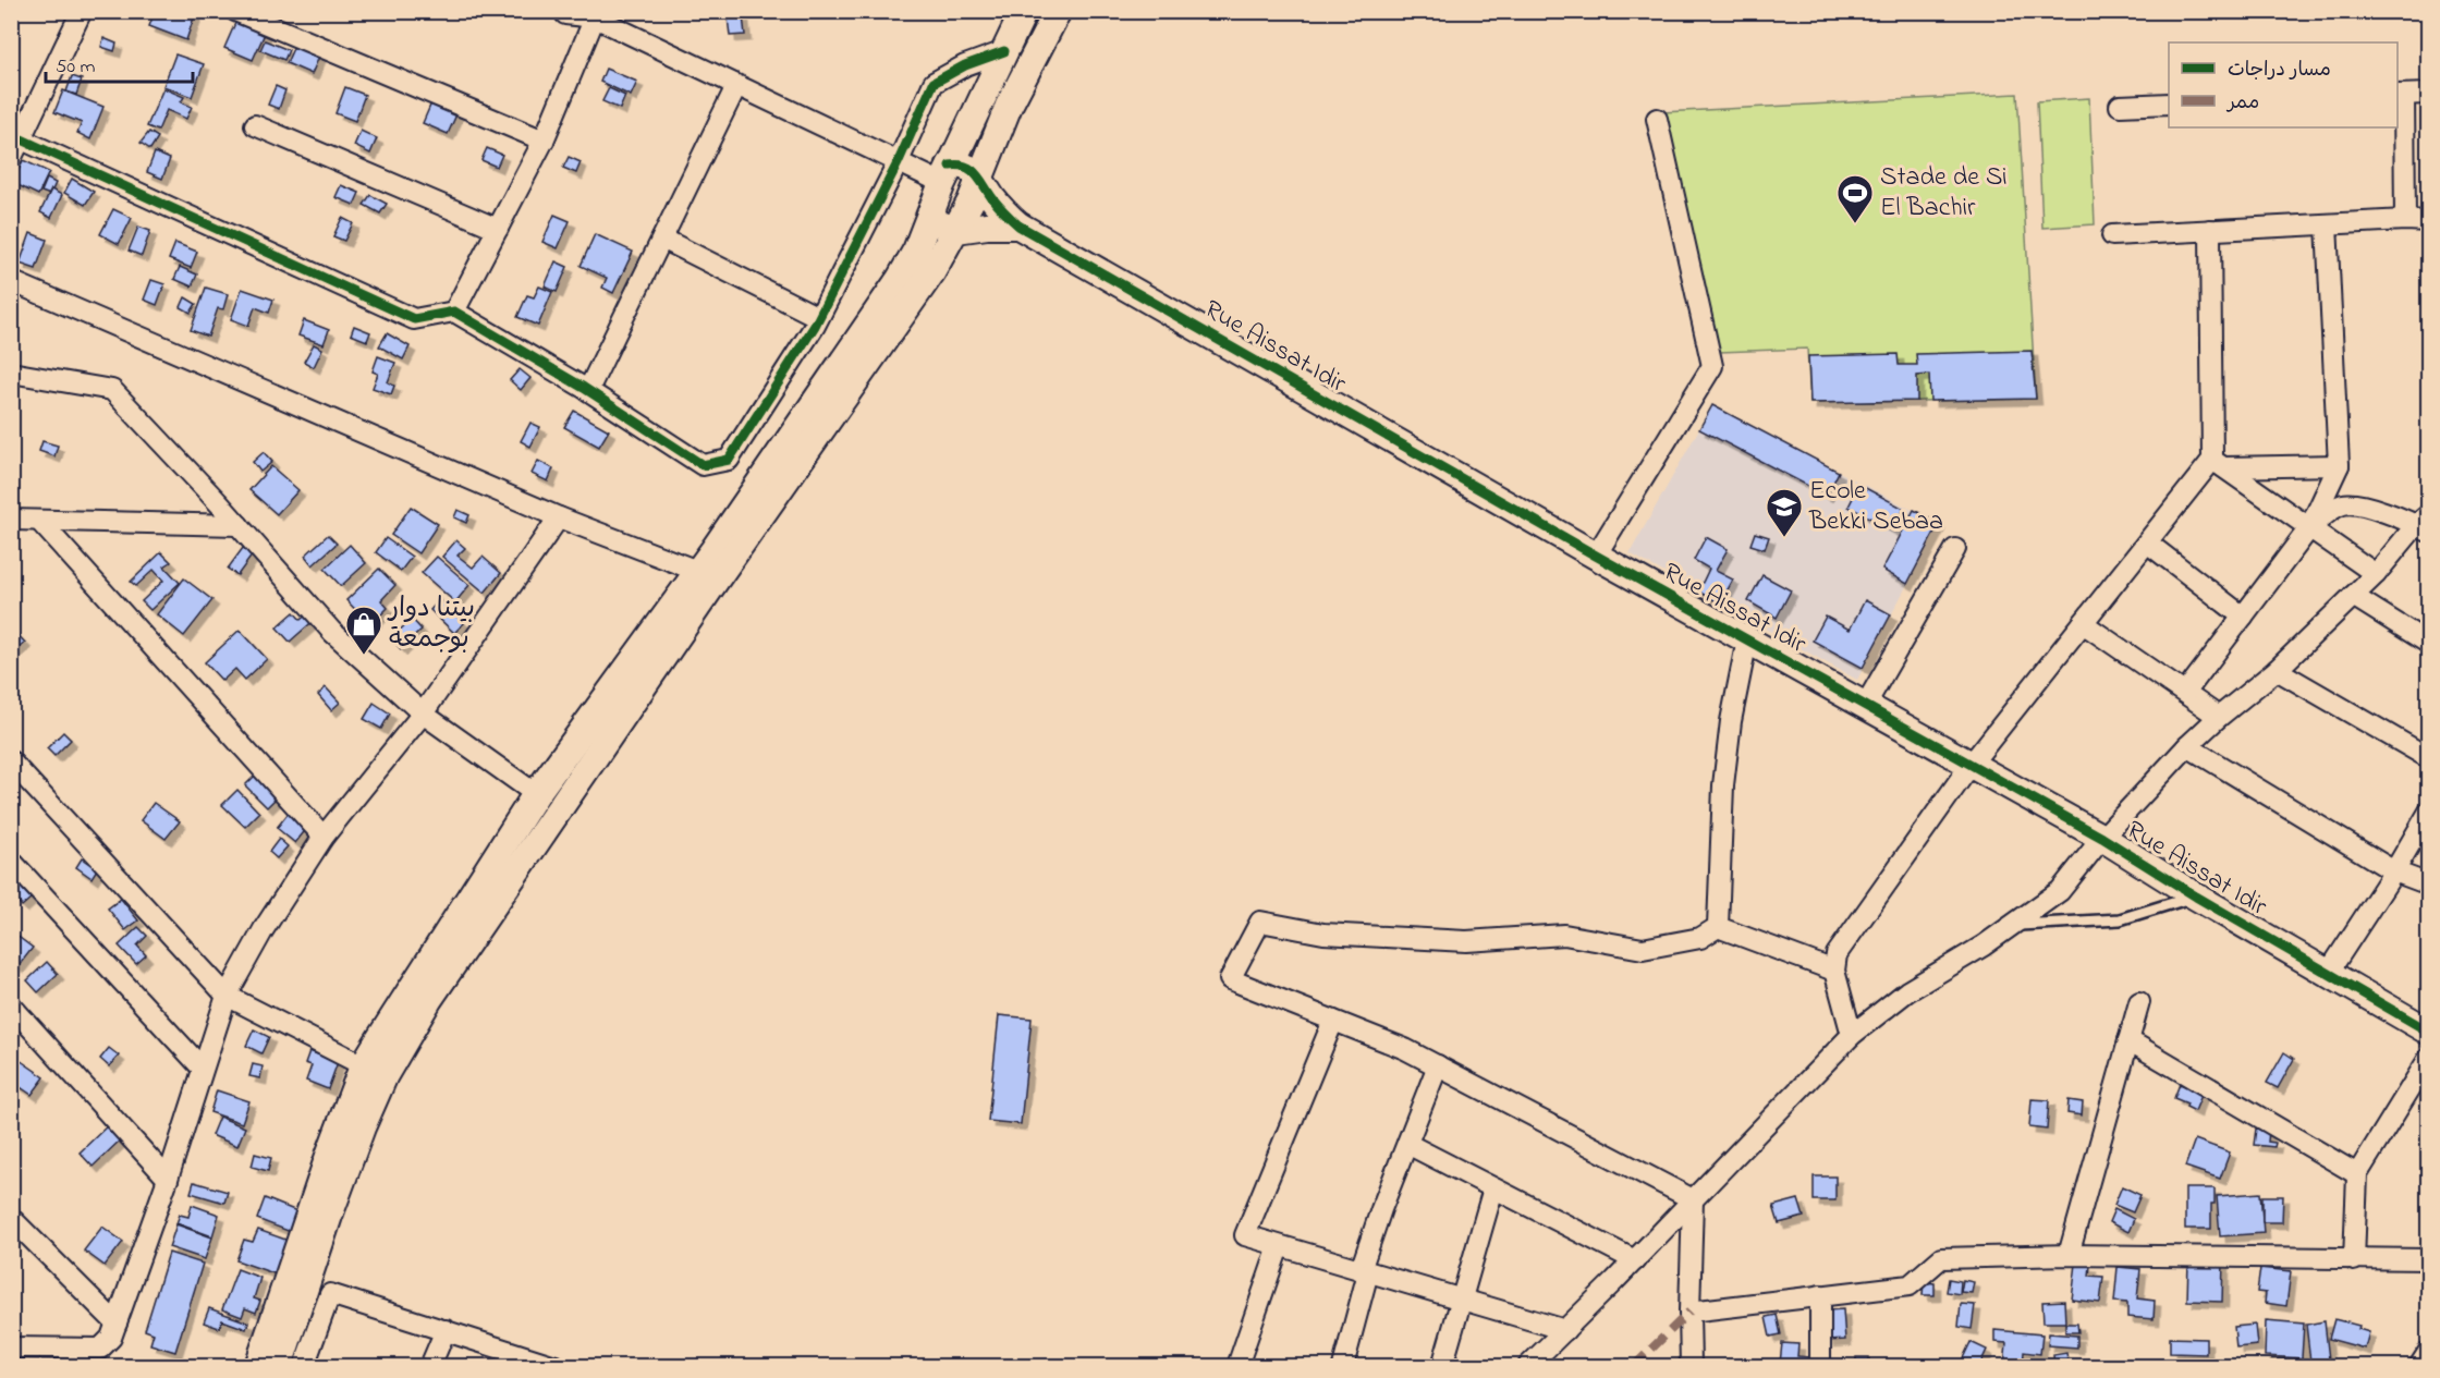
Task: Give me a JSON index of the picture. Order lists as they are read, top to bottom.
{
  "streets": {
    "main road": ["Rue Aissat Idir"]
  },
  "places": {
    "sports": ["Stade de Si El Bachir"],
    "school or university": ["Ecole Bekki Sebaa"],
    "shop": ["بيتنا دوار بوجمعة"]
  },
  "legend": ["مسار دراجات", "ممر"],
  "scale_bar": "50 m"
}
